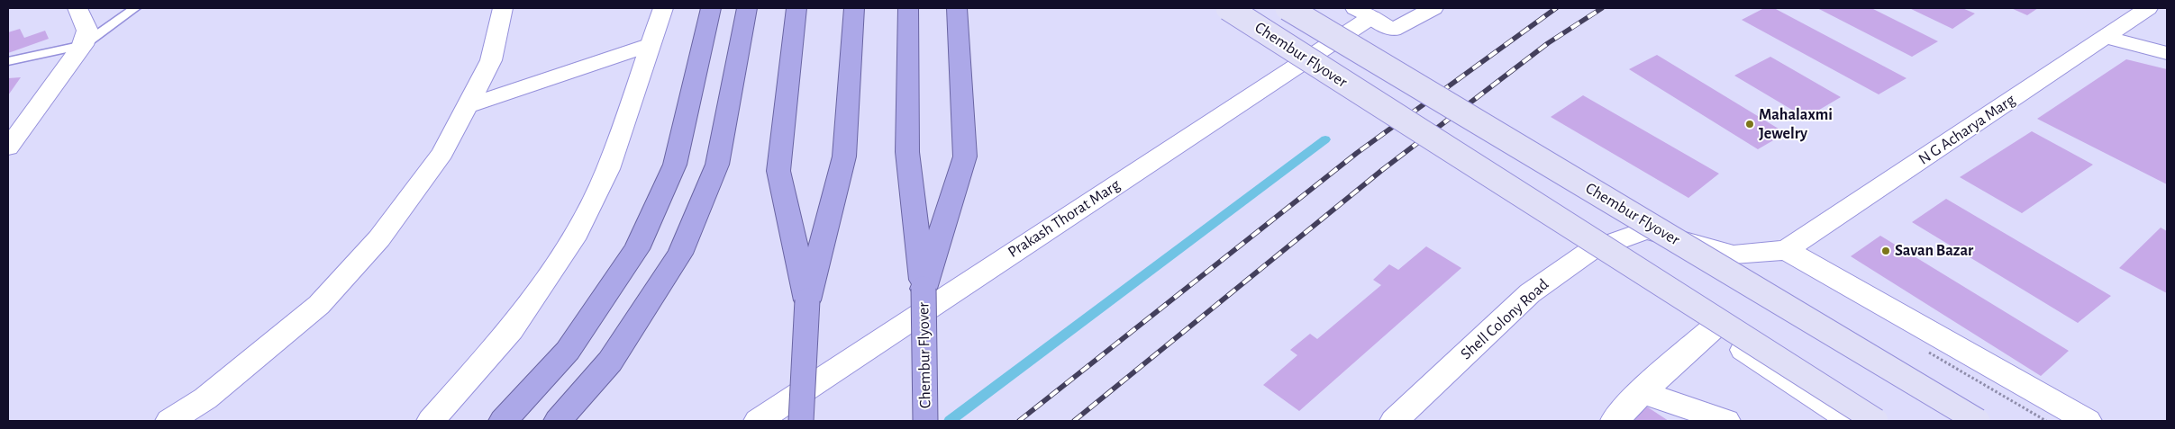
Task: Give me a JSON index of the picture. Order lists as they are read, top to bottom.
{
  "streets": {
    "highway": ["Chembur Flyover"],
    "street": ["N G Acharya Marg", "Prakash Thorat Marg", "Shell Colony Road"]
  },
  "crossings": [
    ["N G Acharya Marg", "Shell Colony Road"]
  ],
  "places": ["Mahalaxmi Jewelry", "Savan Bazar"]
}
